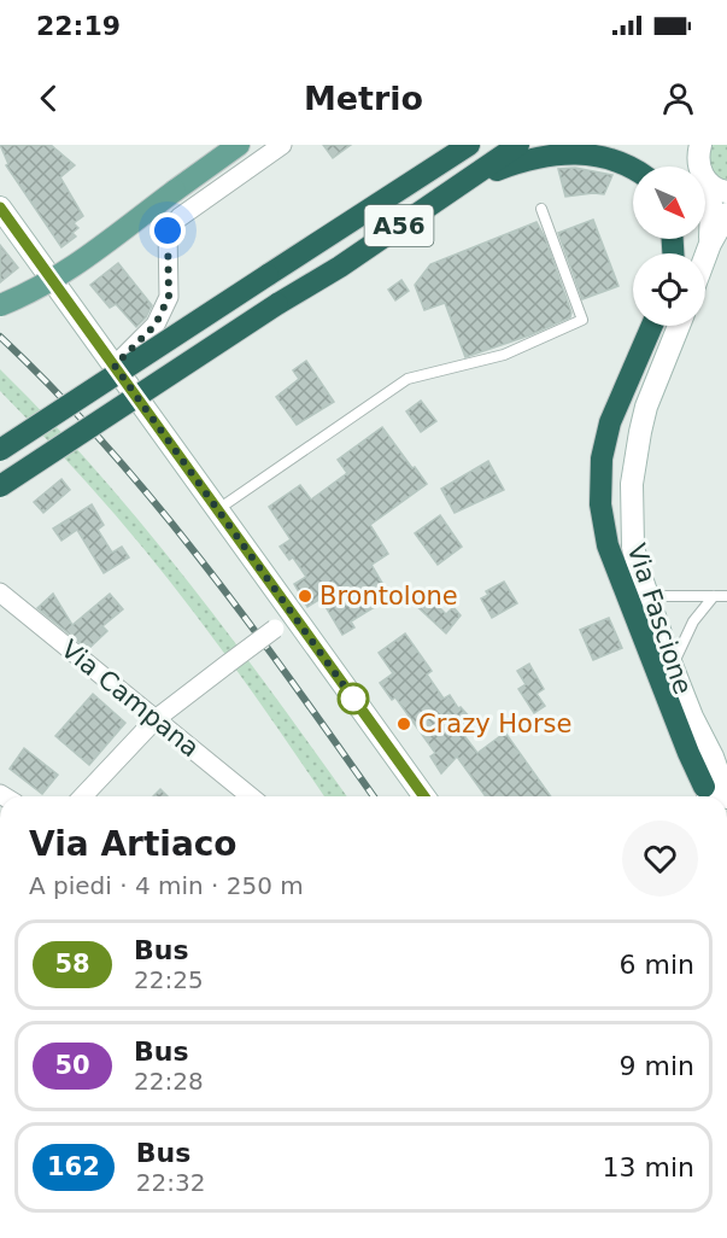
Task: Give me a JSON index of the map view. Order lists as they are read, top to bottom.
{
  "streets": {
    "highway": ["A56"],
    "main road": ["Via Fascione"],
    "street": ["Via Campana"]
  },
  "places": ["Brontolone", "Crazy Horse"],
  "lines": ["bus line 58"],
  "north": "bottom right",
  "page": {
    "status": "22:19",
    "header": "Metrio",
    "heading": ["Via Artiaco", "A piedi · 4 min · 250 m"],
    "list": [
      {
        "mark": "58",
        "name": "Bus",
        "note": "22:25",
        "value": "6 min"
      },
      {
        "mark": "50",
        "name": "Bus",
        "note": "22:28",
        "value": "9 min"
      },
      {
        "mark": "162",
        "name": "Bus",
        "note": "22:32",
        "value": "13 min"
      }
    ]
  }
}
